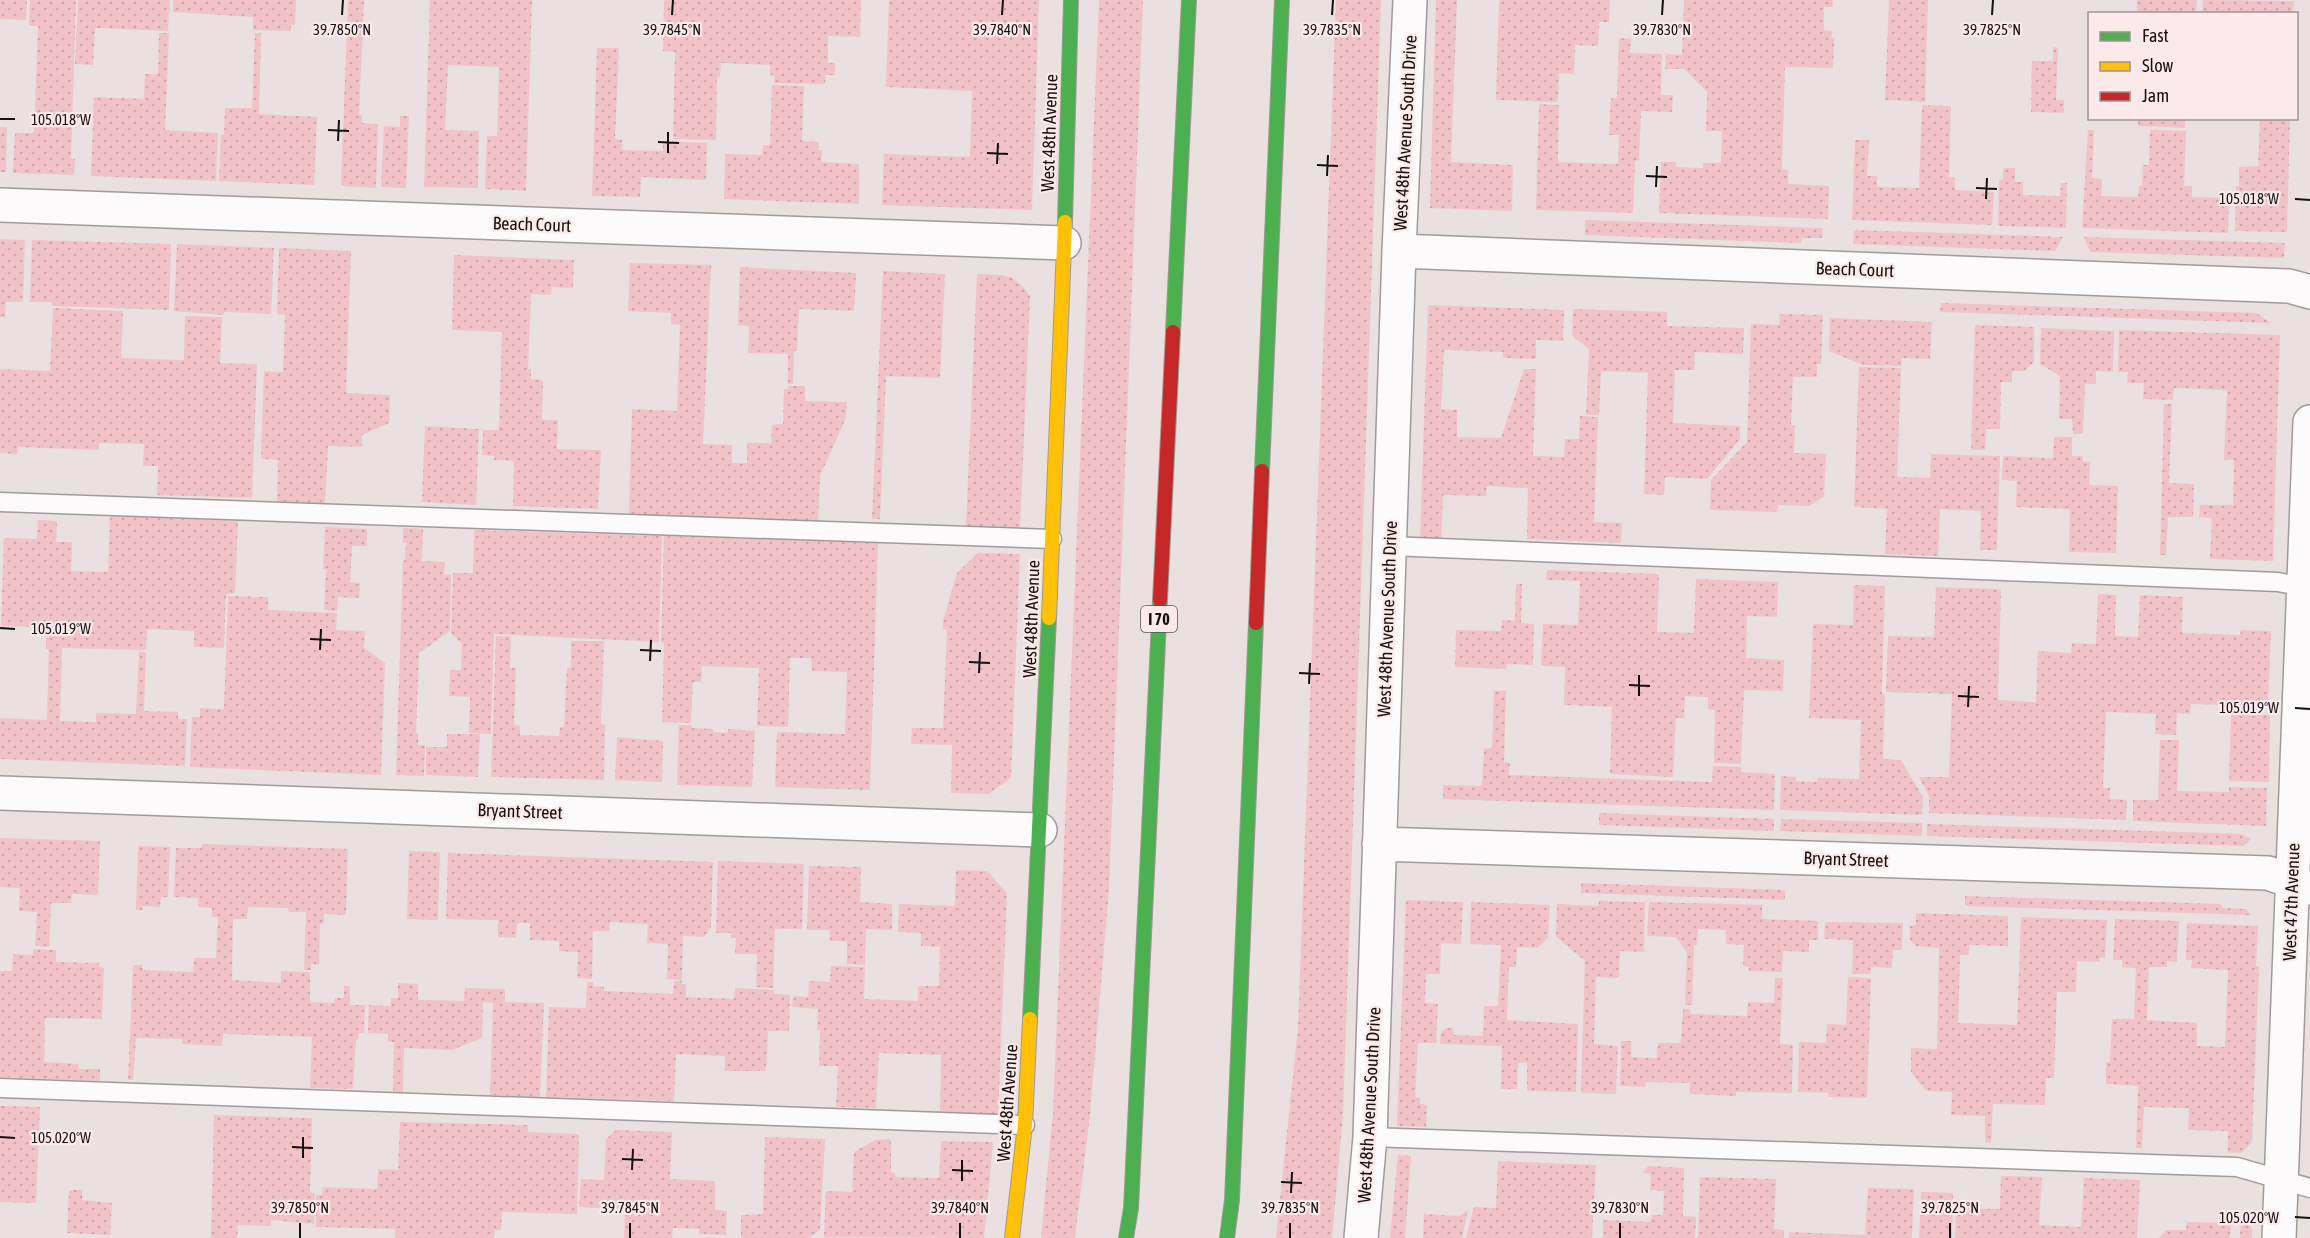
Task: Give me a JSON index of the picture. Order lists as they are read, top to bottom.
{
  "streets": {
    "main road": ["West 48th Avenue", "I 70"],
    "street": [
      "West 48th Avenue South Drive",
      "Beach Court",
      "Bryant Street",
      "West 47th Avenue"
    ]
  },
  "crossings": [
    ["West 48th Avenue", "Beach Court"],
    ["West 48th Avenue", "Bryant Street"],
    ["West 48th Avenue South Drive", "Beach Court"],
    ["West 48th Avenue South Drive", "Bryant Street"],
    ["Bryant Street", "West 47th Avenue"]
  ],
  "legend": ["Fast", "Slow", "Jam"],
  "coordinates": [
    "39.7850°N",
    "39.7845°N",
    "39.7840°N",
    "39.7835°N",
    "39.7830°N",
    "39.7825°N",
    "105.018°W",
    "105.019°W",
    "105.020°W"
  ]
}
